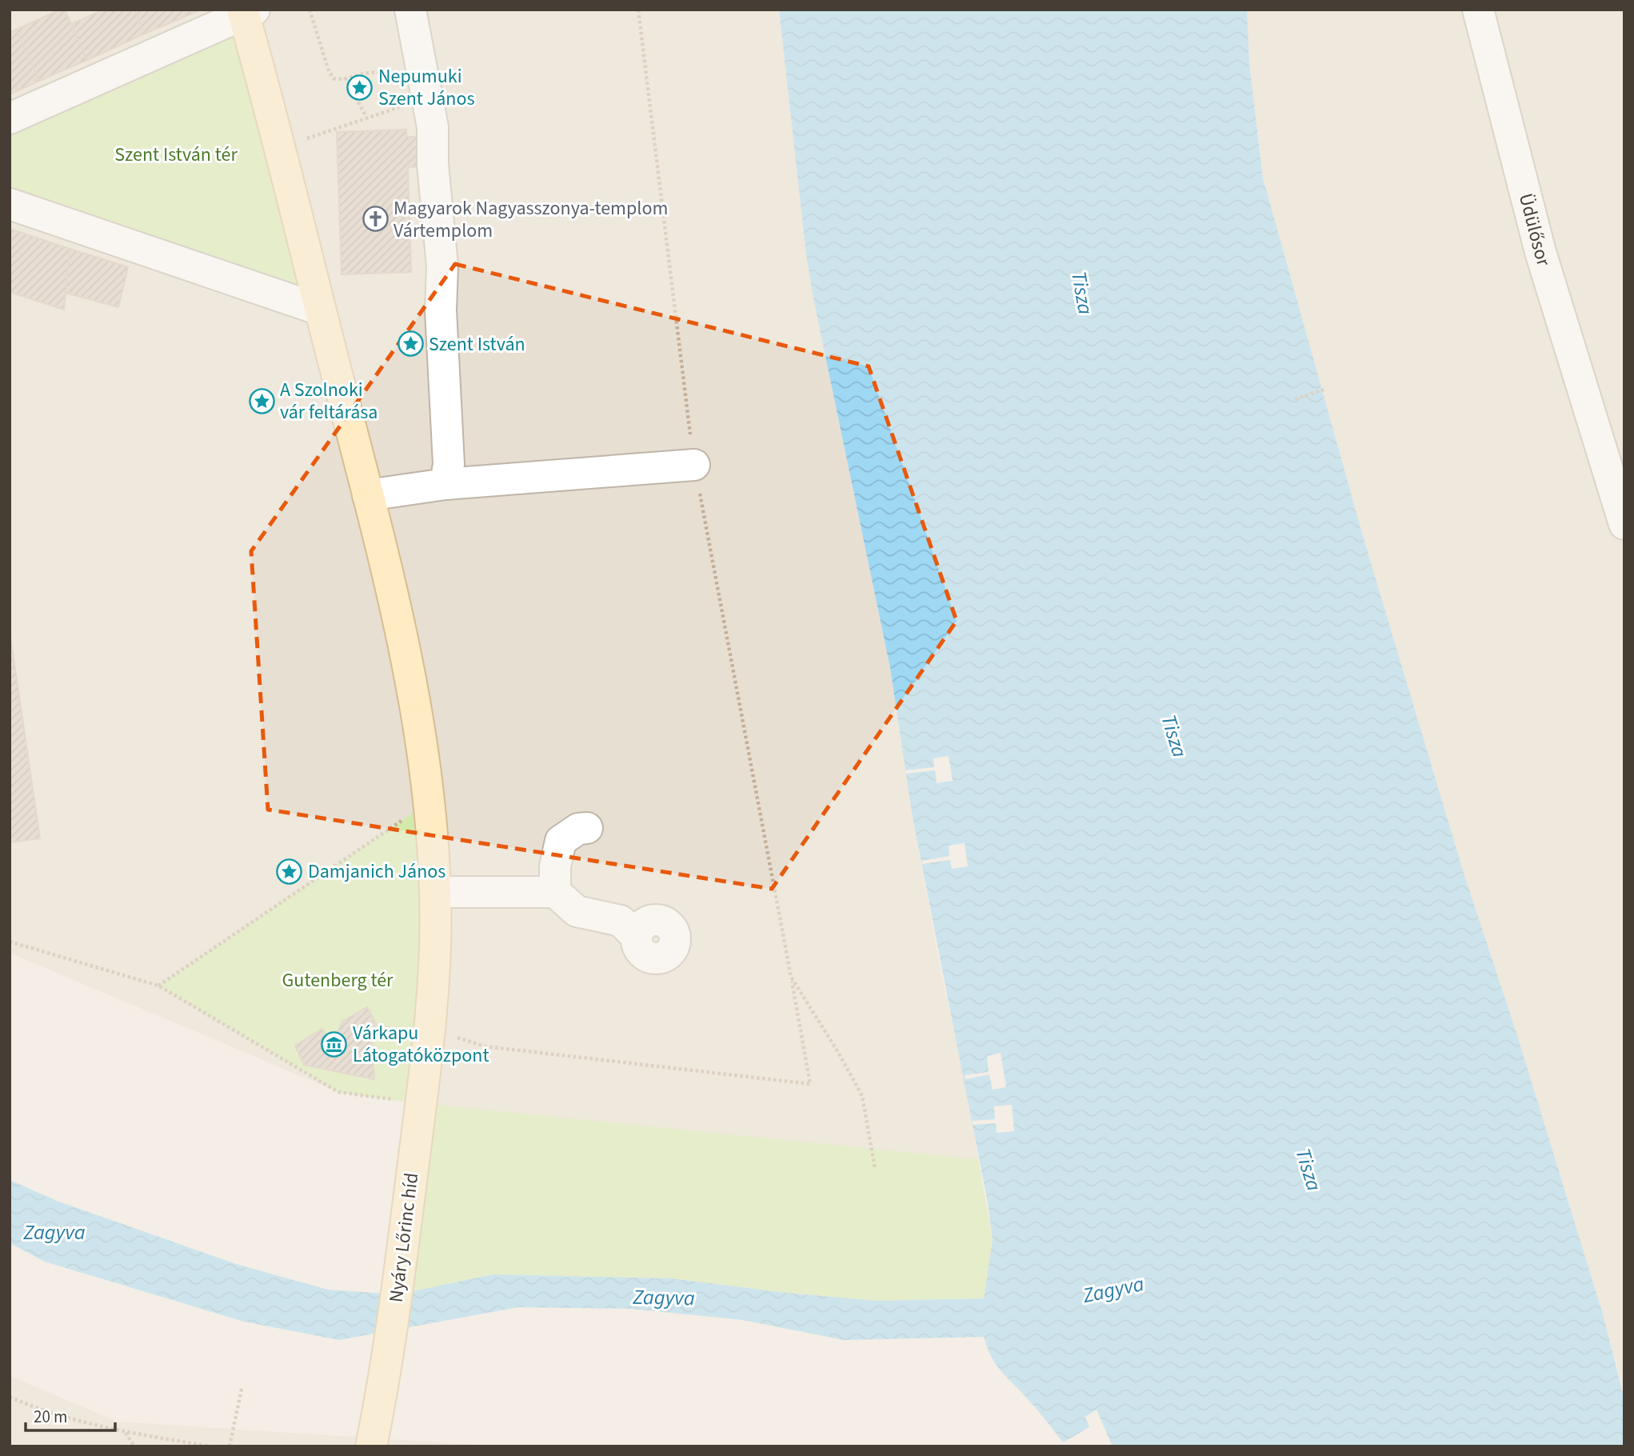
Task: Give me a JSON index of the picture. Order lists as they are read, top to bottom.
{
  "streets": {
    "main road": ["Nyáry Lőrinc híd"],
    "street": ["Üdülősor"]
  },
  "water": ["Tisza", "Zagyva"],
  "parks": ["Szent István tér", "Gutenberg tér"],
  "places": {
    "place": [
      "Nepumuki Szent János",
      "Szent István",
      "A Szolnoki vár feltárása",
      "Damjanich János"
    ],
    "church": ["Magyarok Nagyasszonya-templom Vártemplom"],
    "museum": ["Várkapu Látogatóközpont"]
  },
  "scale_bar": "20 m"
}
